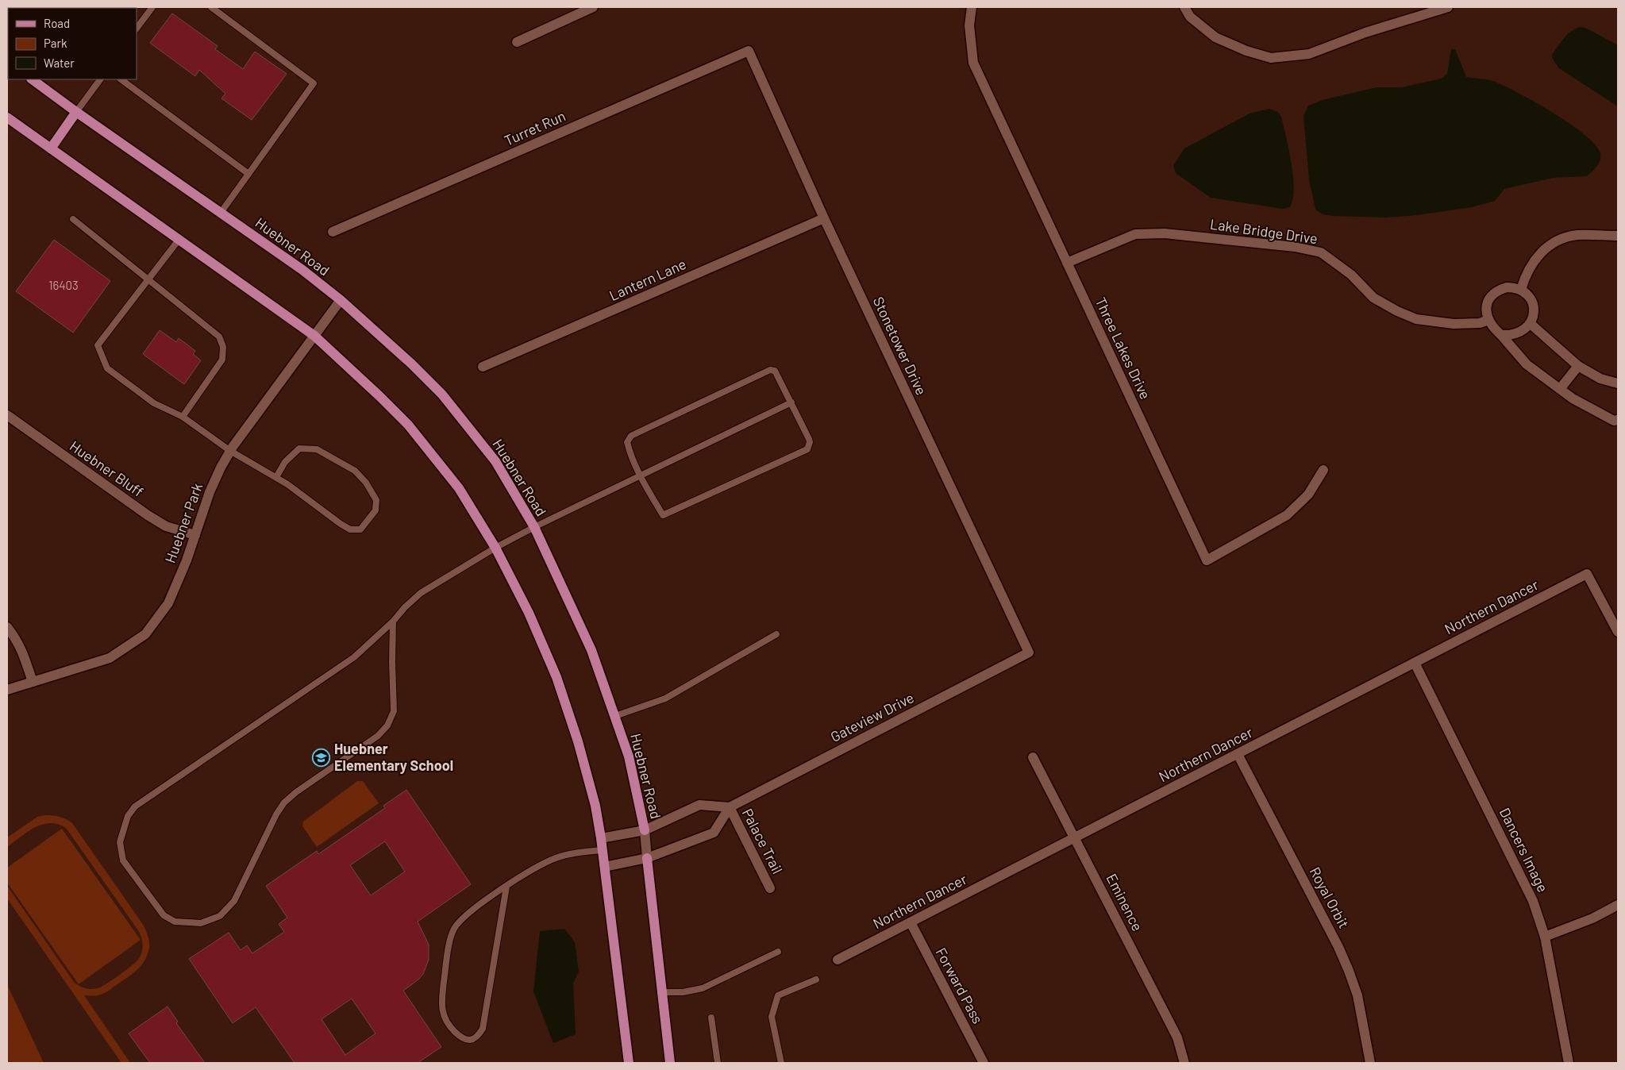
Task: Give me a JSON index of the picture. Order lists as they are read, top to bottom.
{
  "streets": {
    "main road": ["Huebner Road"],
    "street": [
      "Turret Run",
      "Lake Bridge Drive",
      "Lantern Lane",
      "Stonetower Drive",
      "Three Lakes Drive",
      "Huebner Bluff",
      "Huebner Park",
      "Northern Dancer",
      "Gateview Drive",
      "Palace Trail",
      "Dancers Image",
      "Royal Orbit",
      "Eminence",
      "Forward Pass"
    ]
  },
  "crossings": [
    ["Turret Run", "Stonetower Drive"],
    ["Lake Bridge Drive", "Three Lakes Drive"],
    ["Huebner Road", "Huebner Park"],
    ["Lantern Lane", "Stonetower Drive"],
    ["Stonetower Drive", "Gateview Drive"],
    ["Huebner Bluff", "Huebner Park"],
    ["Northern Dancer", "Dancers Image"],
    ["Northern Dancer", "Royal Orbit"],
    ["Northern Dancer", "Eminence"],
    ["Northern Dancer", "Forward Pass"],
    ["Gateview Drive", "Palace Trail"]
  ],
  "places": {
    "school or university": ["Huebner Elementary School"]
  },
  "house_numbers": ["16403"],
  "legend": ["Road", "Park", "Water"]
}
